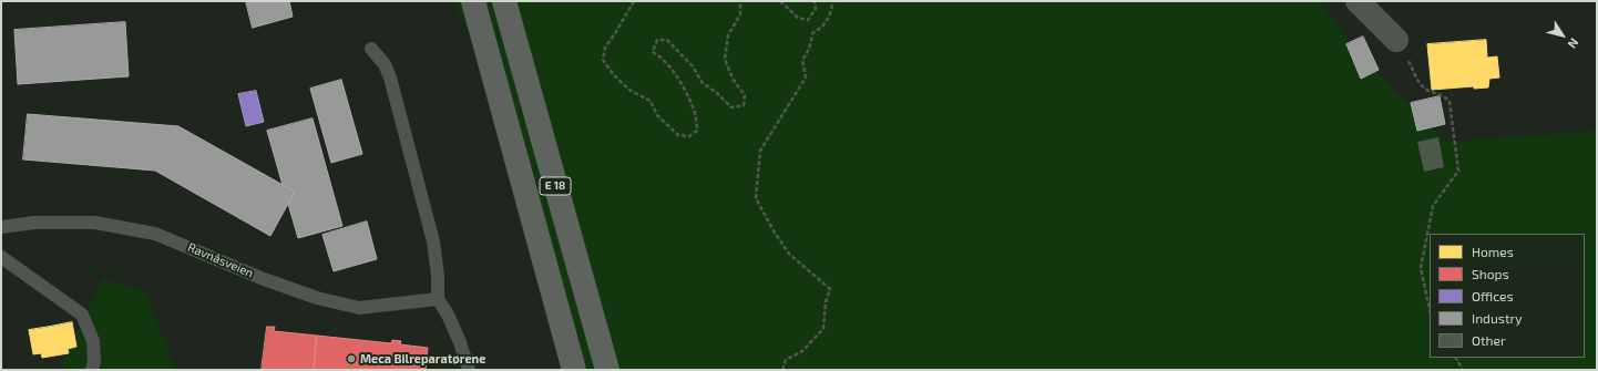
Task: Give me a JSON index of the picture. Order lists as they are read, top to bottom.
{
  "streets": {
    "highway": ["E 18"],
    "lane": ["Ravnåsveien"]
  },
  "places": ["Meca Bilreparatørene"],
  "legend": [
    "Homes",
    "Shops",
    "Offices",
    "Industry",
    "Other"
  ],
  "north": "bottom right"
}
